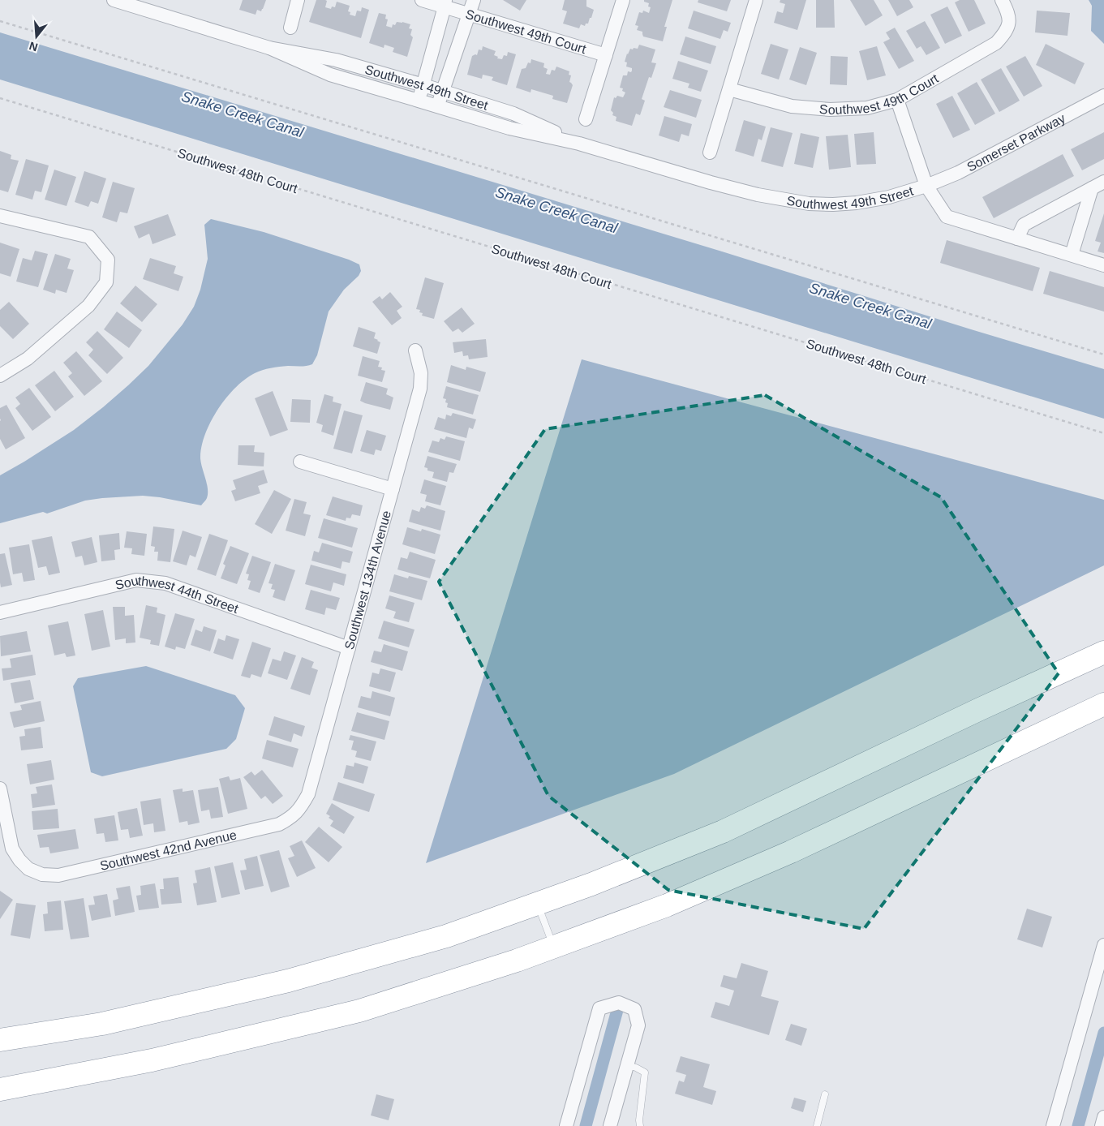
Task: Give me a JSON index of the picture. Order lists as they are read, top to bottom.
{
  "streets": {
    "street": [
      "Southwest 49th Court",
      "Southwest 49th Street",
      "Somerset Parkway",
      "Southwest 134th Avenue",
      "Southwest 44th Street",
      "Southwest 42nd Avenue"
    ],
    "path": ["Southwest 48th Court"]
  },
  "crossings": [
    ["Southwest 49th Street", "Somerset Parkway"],
    ["Southwest 134th Avenue", "Southwest 44th Street"],
    ["Southwest 134th Avenue", "Southwest 42nd Avenue"]
  ],
  "water": ["Snake Creek Canal"],
  "north": "bottom"
}
